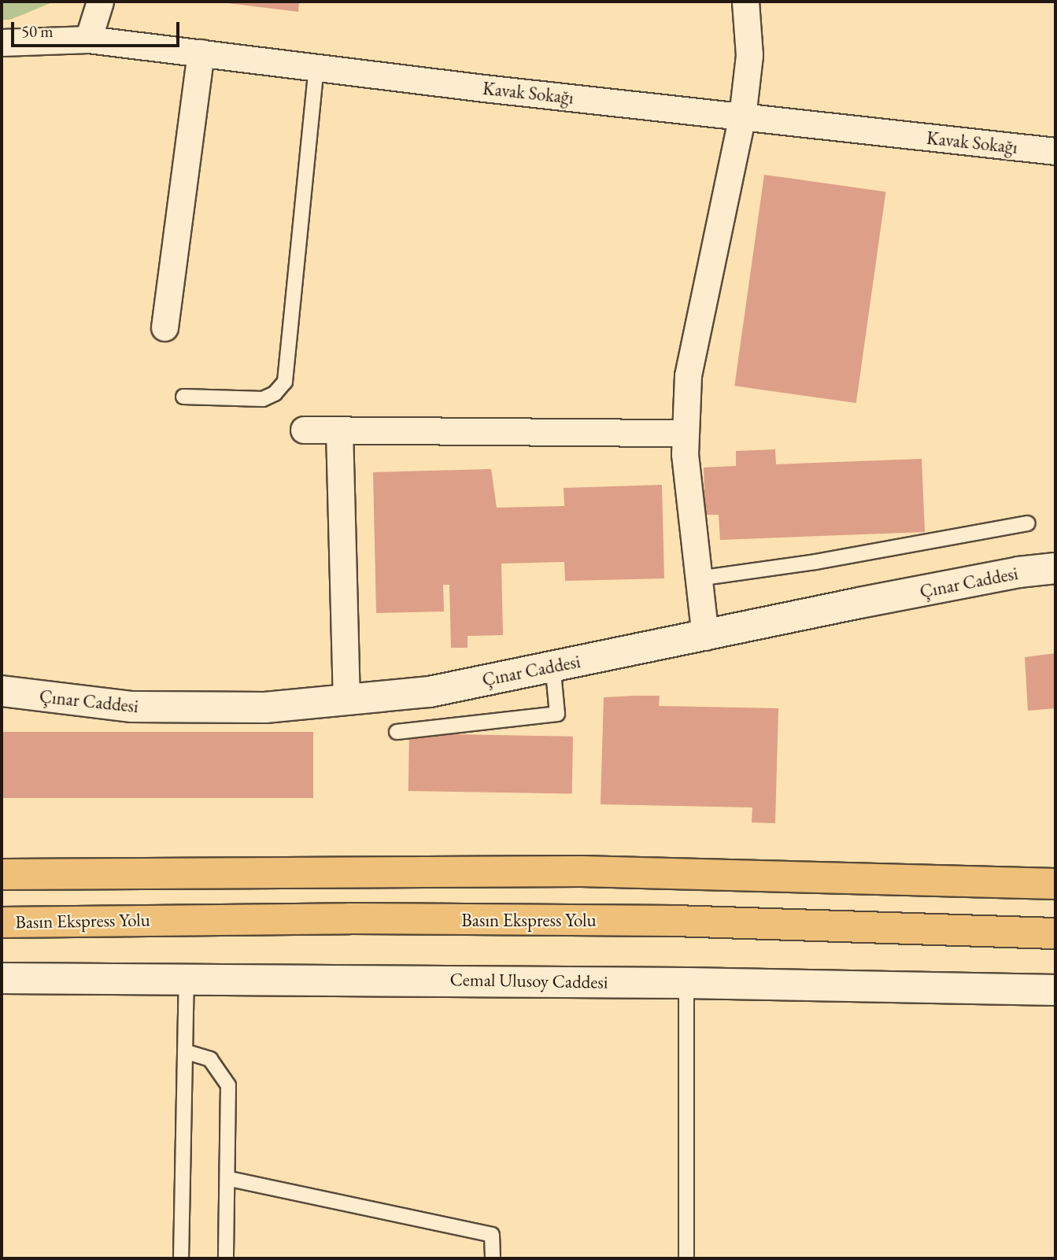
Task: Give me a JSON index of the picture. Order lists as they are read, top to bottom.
{
  "streets": {
    "highway": ["Basın Ekspress Yolu"],
    "main road": ["Çınar Caddesi", "Cemal Ulusoy Caddesi"],
    "street": ["Kavak Sokağı"]
  },
  "scale_bar": "50 m"
}
